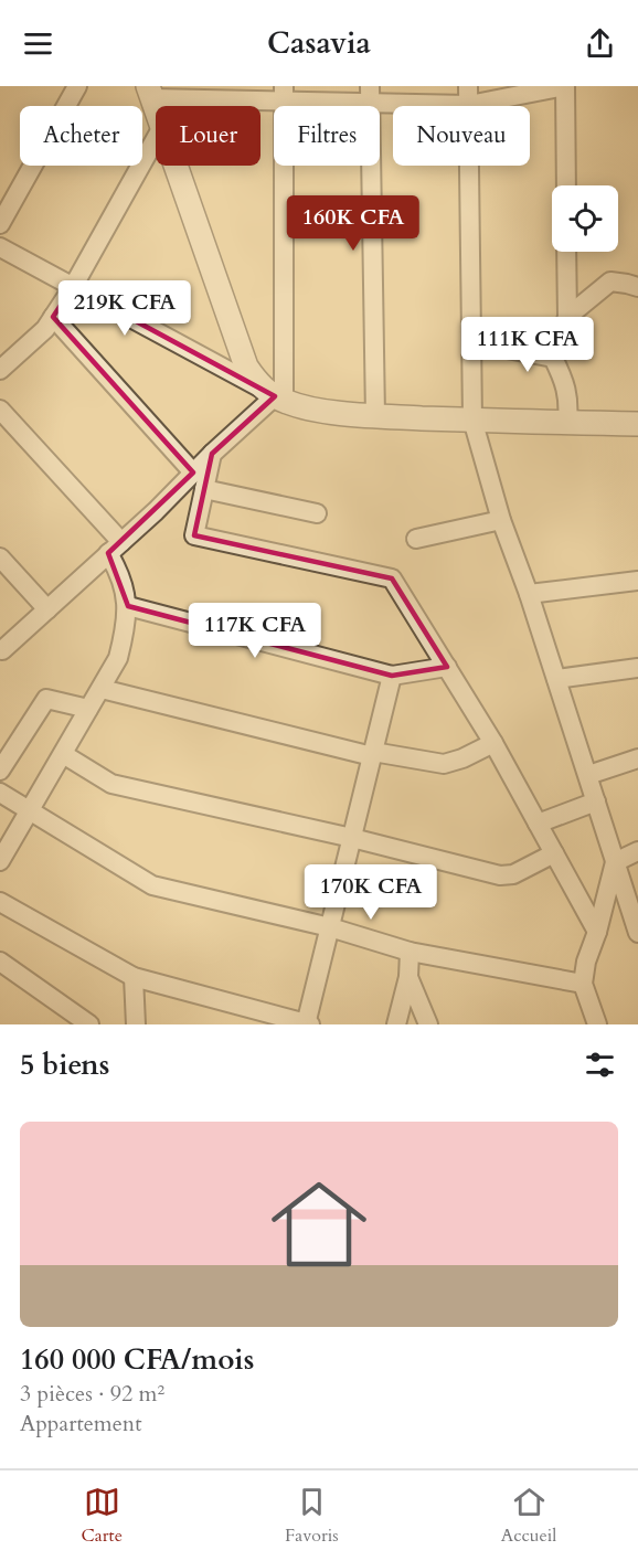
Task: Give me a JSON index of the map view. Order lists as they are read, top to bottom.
{
  "page": {
    "header": "Casavia",
    "chip": [
      "Acheter",
      "Louer",
      "Filtres",
      "Nouveau"
    ],
    "price": [
      "160K CFA",
      "219K CFA",
      "111K CFA",
      "117K CFA",
      "170K CFA"
    ],
    "heading": "5 biens",
    "list": [
      {
        "name": "160 000 CFA/mois",
        "note": "3 pièces · 92 m² · Appartement"
      }
    ],
    "tabs": ["Carte", "Favoris", "Accueil"]
  }
}
